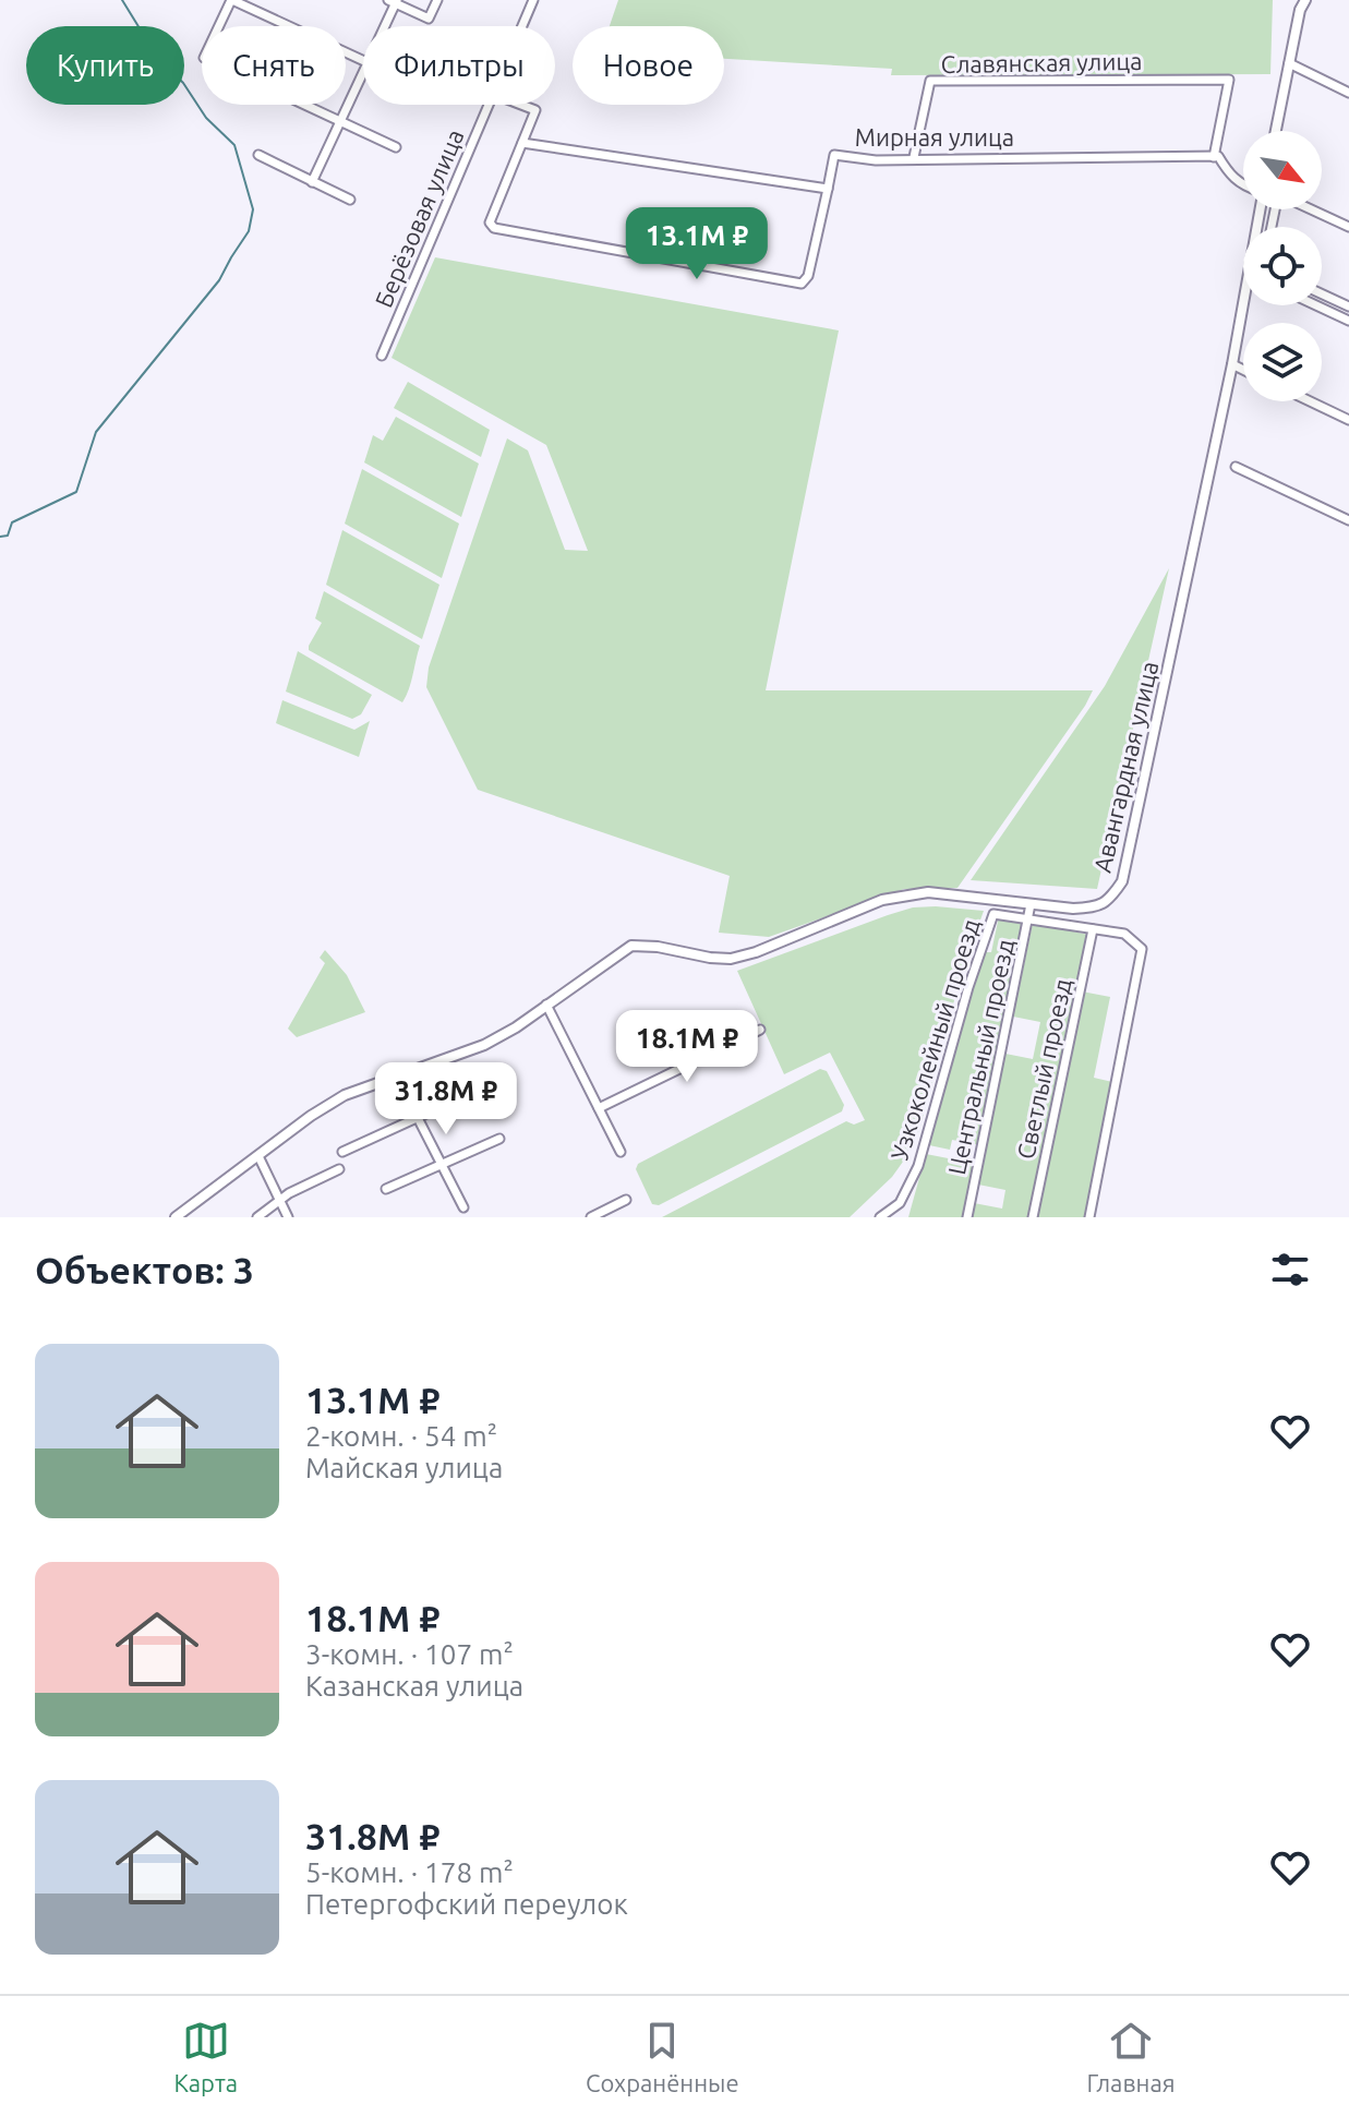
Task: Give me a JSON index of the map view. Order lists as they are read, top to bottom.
{
  "streets": {
    "main road": ["Авангардная улица"],
    "street": [
      "Славянская улица",
      "Мирная улица",
      "Берёзовая улица",
      "Узкоколейный проезд",
      "Центральный проезд",
      "Светлый проезд"
    ]
  },
  "crossings": [
    ["Славянская улица", "Мирная улица"],
    ["Авангардная улица", "Центральный проезд"],
    ["Узкоколейный проезд", "Центральный проезд"]
  ],
  "north": "bottom right",
  "page": {
    "chip": [
      "Купить",
      "Снять",
      "Фильтры",
      "Новое"
    ],
    "price": ["13.1M ₽", "18.1M ₽", "31.8M ₽"],
    "heading": "Объектов: 3",
    "list": [
      {
        "name": "13.1M ₽",
        "note": "2-комн. · 54 m² · Майская улица"
      },
      {
        "name": "18.1M ₽",
        "note": "3-комн. · 107 m² · Казанская улица"
      },
      {
        "name": "31.8M ₽",
        "note": "5-комн. · 178 m² · Петергофский переулок"
      }
    ],
    "tabs": ["Карта", "Сохранённые", "Главная"]
  }
}
